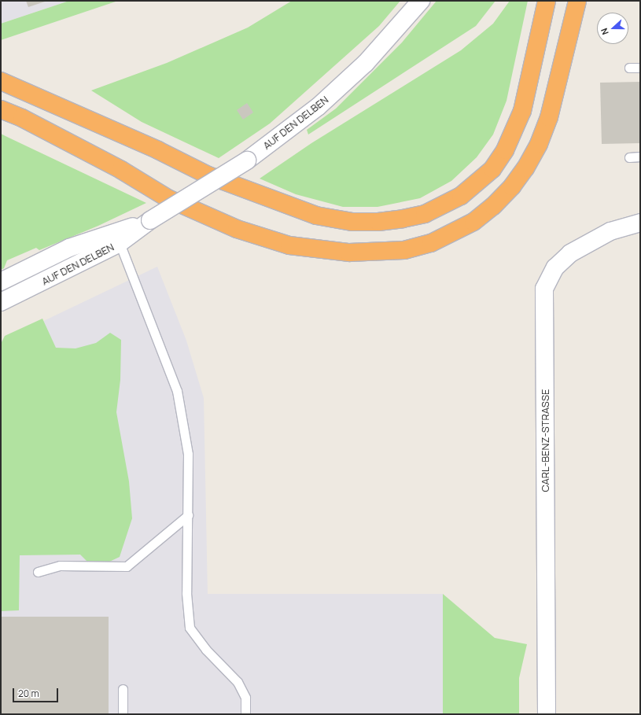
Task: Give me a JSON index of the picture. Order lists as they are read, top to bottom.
{
  "streets": {
    "main road": ["AUF DEN DELBEN", "CARL-BENZ-STRASSE"]
  },
  "scale_bar": "20 m",
  "north": "left"
}
